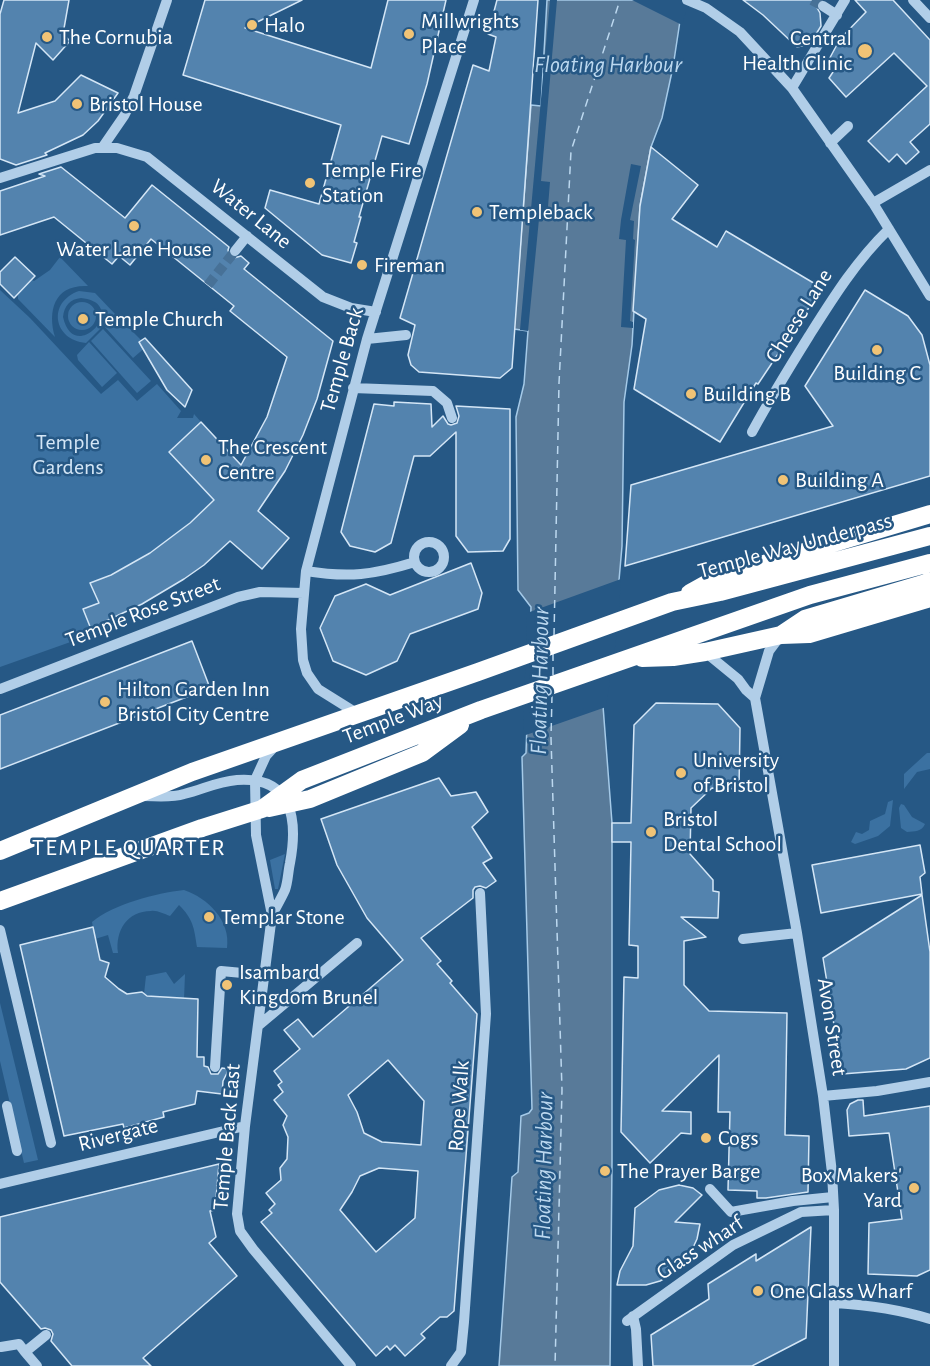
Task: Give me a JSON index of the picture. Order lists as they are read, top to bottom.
{
  "streets": {
    "highway": ["Temple Way Underpass", "Temple Way"],
    "street": [
      "Water Lane",
      "Cheese Lane",
      "Temple Back",
      "Temple Rose Street",
      "Avon Street",
      "Rope Walk",
      "Rivergate",
      "Temple Back East",
      "Glass wharf"
    ]
  },
  "crossings": [
    ["Water Lane", "Temple Back"],
    ["Temple Back", "Temple Rose Street"],
    ["Temple Back", "Temple Way"],
    ["Temple Way Underpass", "Temple Way"],
    ["Temple Way", "Temple Back East"],
    ["Avon Street", "Glass wharf"],
    ["Rivergate", "Temple Back East"]
  ],
  "districts": ["TEMPLE QUARTER"],
  "water": ["Floating Harbour"],
  "parks": ["Temple Gardens"],
  "places": [
    "Halo",
    "Millwrights Place",
    "The Cornubia",
    "Central Health Clinic",
    "Bristol House",
    "Temple Fire Station",
    "Templeback",
    "Water Lane House",
    "Fireman",
    "Temple Church",
    "Building C",
    "Building B",
    "The Crescent Centre",
    "Building A",
    "Hilton Garden Inn Bristol City Centre",
    "University of Bristol",
    "Bristol Dental School",
    "Templar Stone",
    "Isambard Kingdom Brunel",
    "Cogs",
    "The Prayer Barge",
    "Box Makers' Yard",
    "One Glass Wharf"
  ]
}
